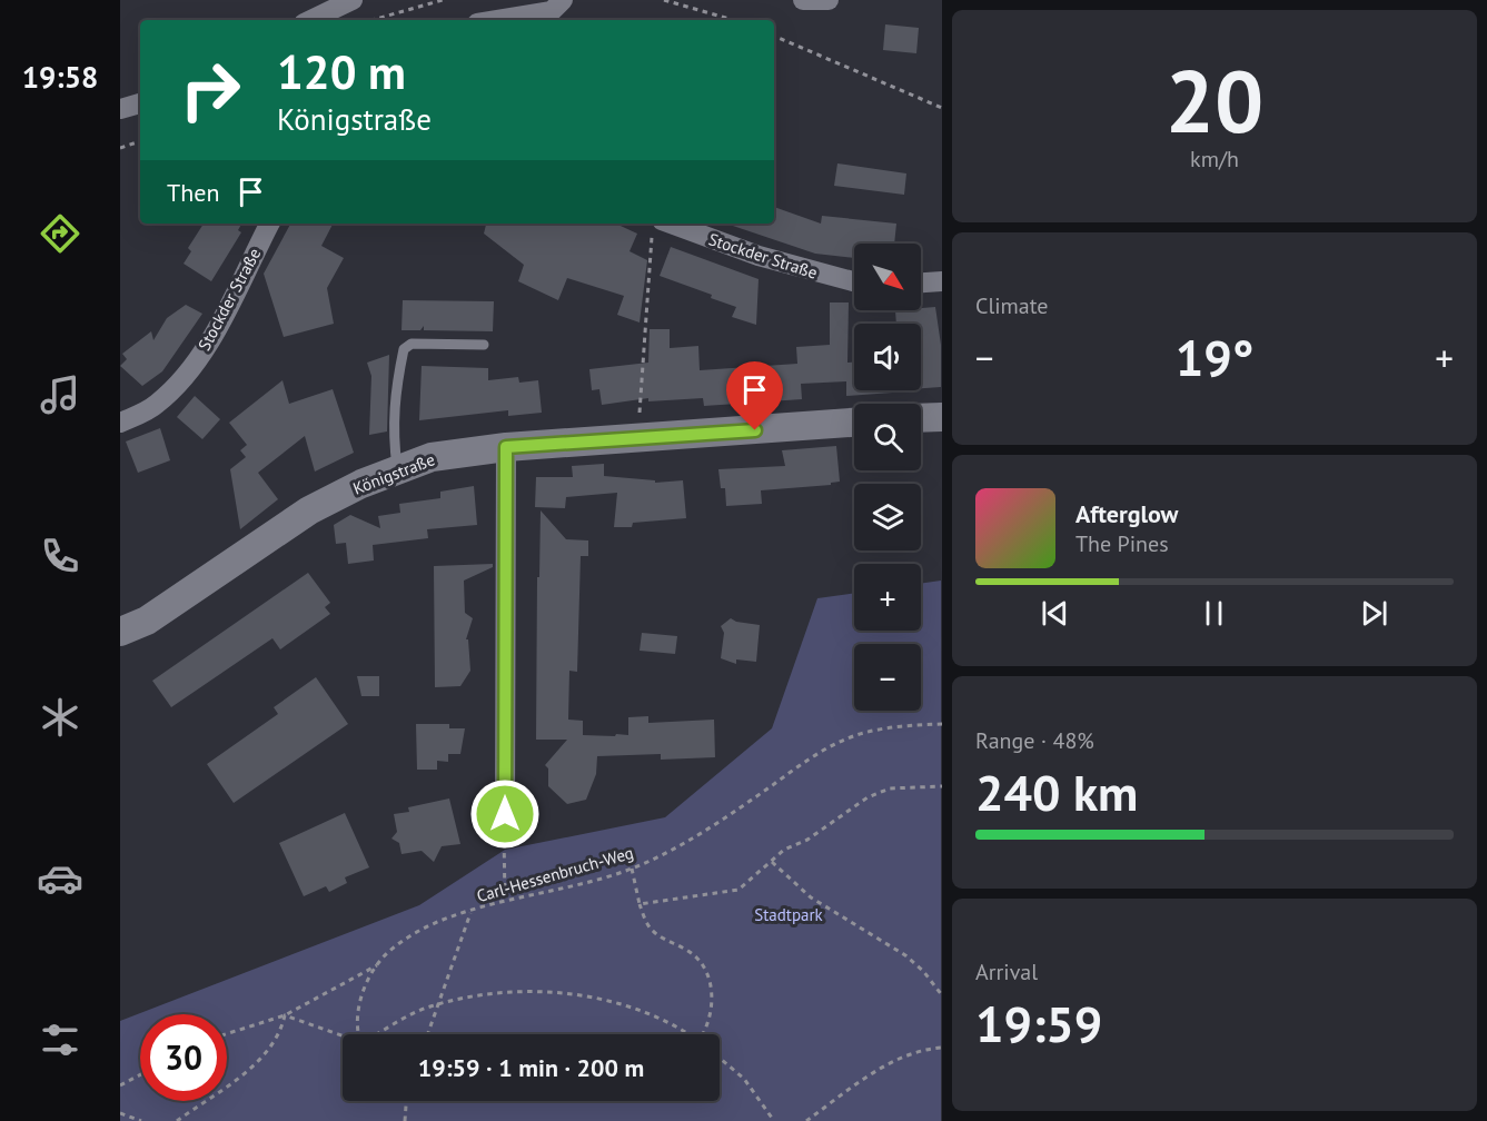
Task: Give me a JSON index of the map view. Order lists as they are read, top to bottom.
{
  "streets": {
    "main road": ["Königstraße"],
    "street": ["Stockder Straße"],
    "path": ["Carl-Hessenbruch-Weg"]
  },
  "parks": ["Stadtpark"],
  "north": "bottom right",
  "page": {
    "tabs": "19:58",
    "tile": [
      ["20", "km/h"],
      "Climate",
      ["Range · 48%", "240 km"],
      ["Arrival", "19:59"]
    ],
    "turn": ["120 m", "Königstraße"],
    "then": "Then",
    "map_buttons": ["+", "−"],
    "heat": ["−", "19°", "+"],
    "song": ["Afterglow", "The Pines"],
    "limit": "30",
    "trip": "19:59 · 1 min · 200 m"
  }
}
